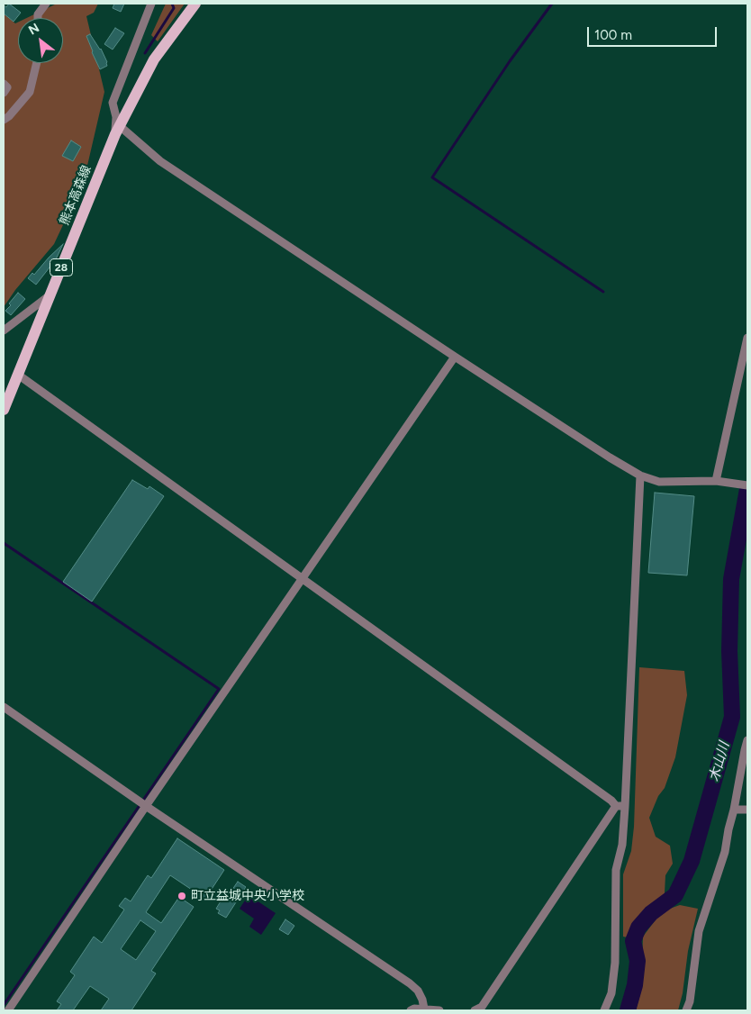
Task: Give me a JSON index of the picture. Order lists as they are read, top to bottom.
{
  "streets": {
    "main road": ["熊本高森線", "28"]
  },
  "water": ["木山川"],
  "places": ["町立益城中央小学校"],
  "scale_bar": "100 m",
  "north": "top left"
}
